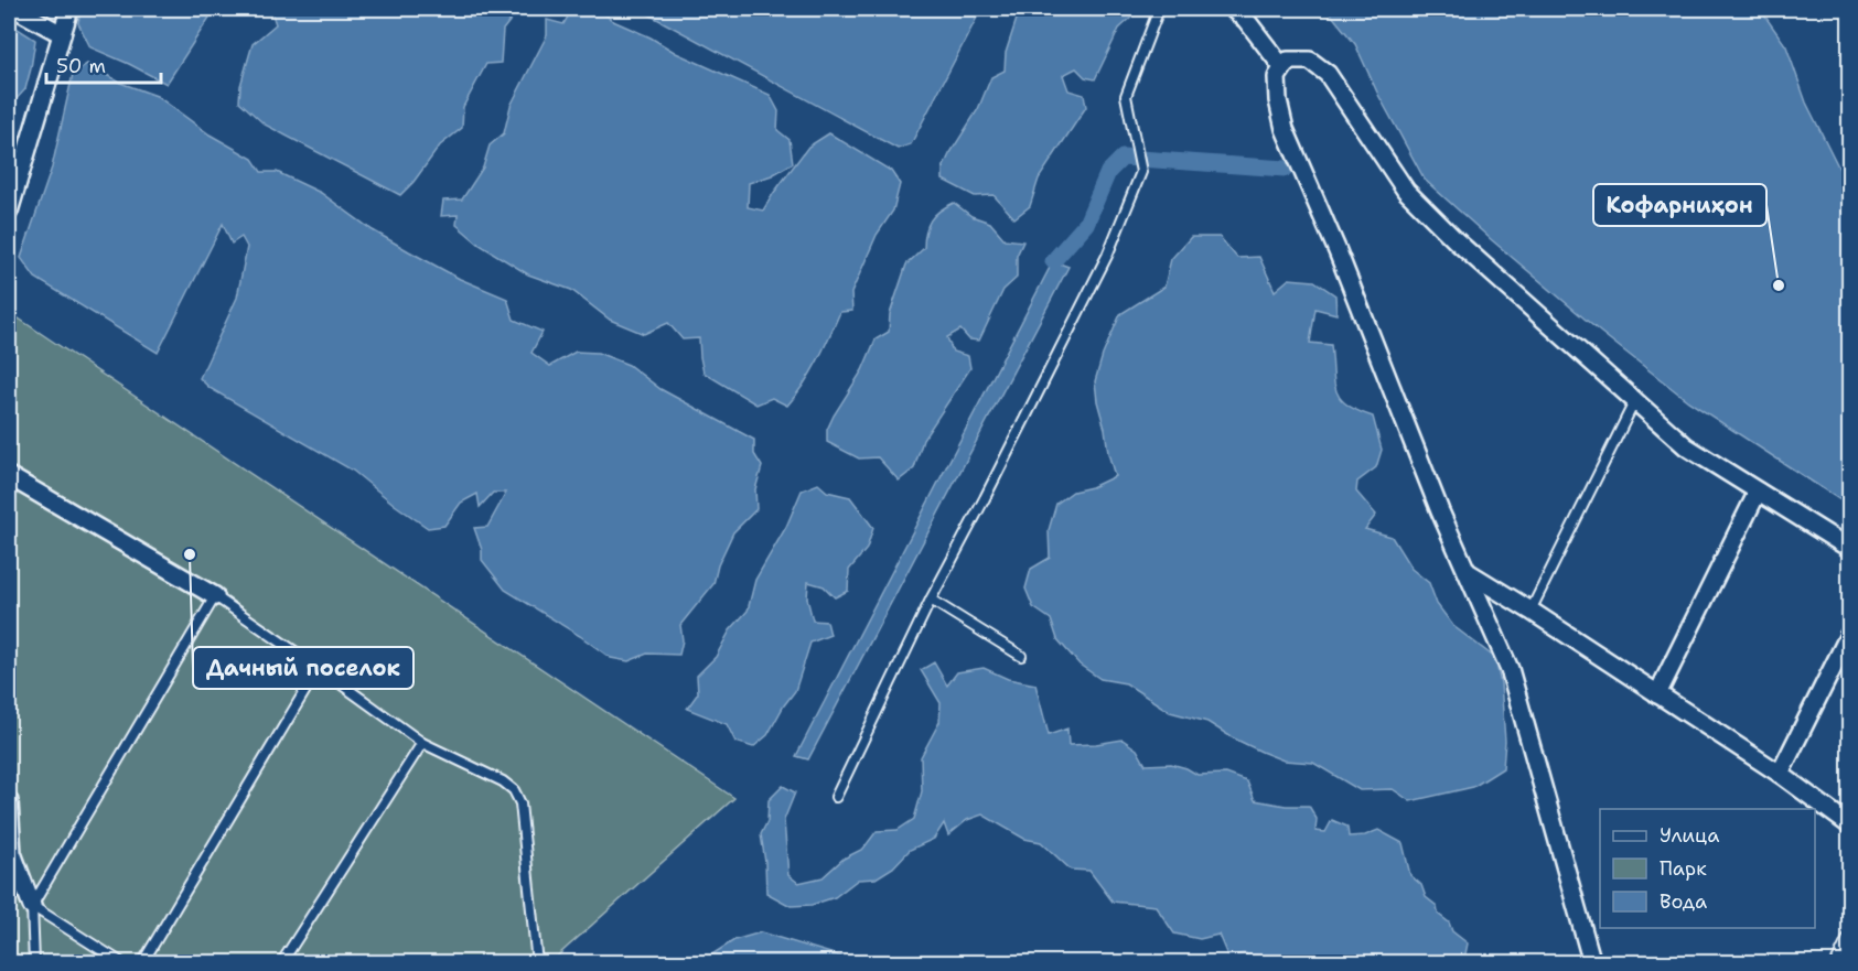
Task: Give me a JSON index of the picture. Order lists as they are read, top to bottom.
{
  "places": ["Кофарниҳон", "Дачный поселок"],
  "legend": ["Улица", "Парк", "Вода"],
  "scale_bar": "50 m"
}
